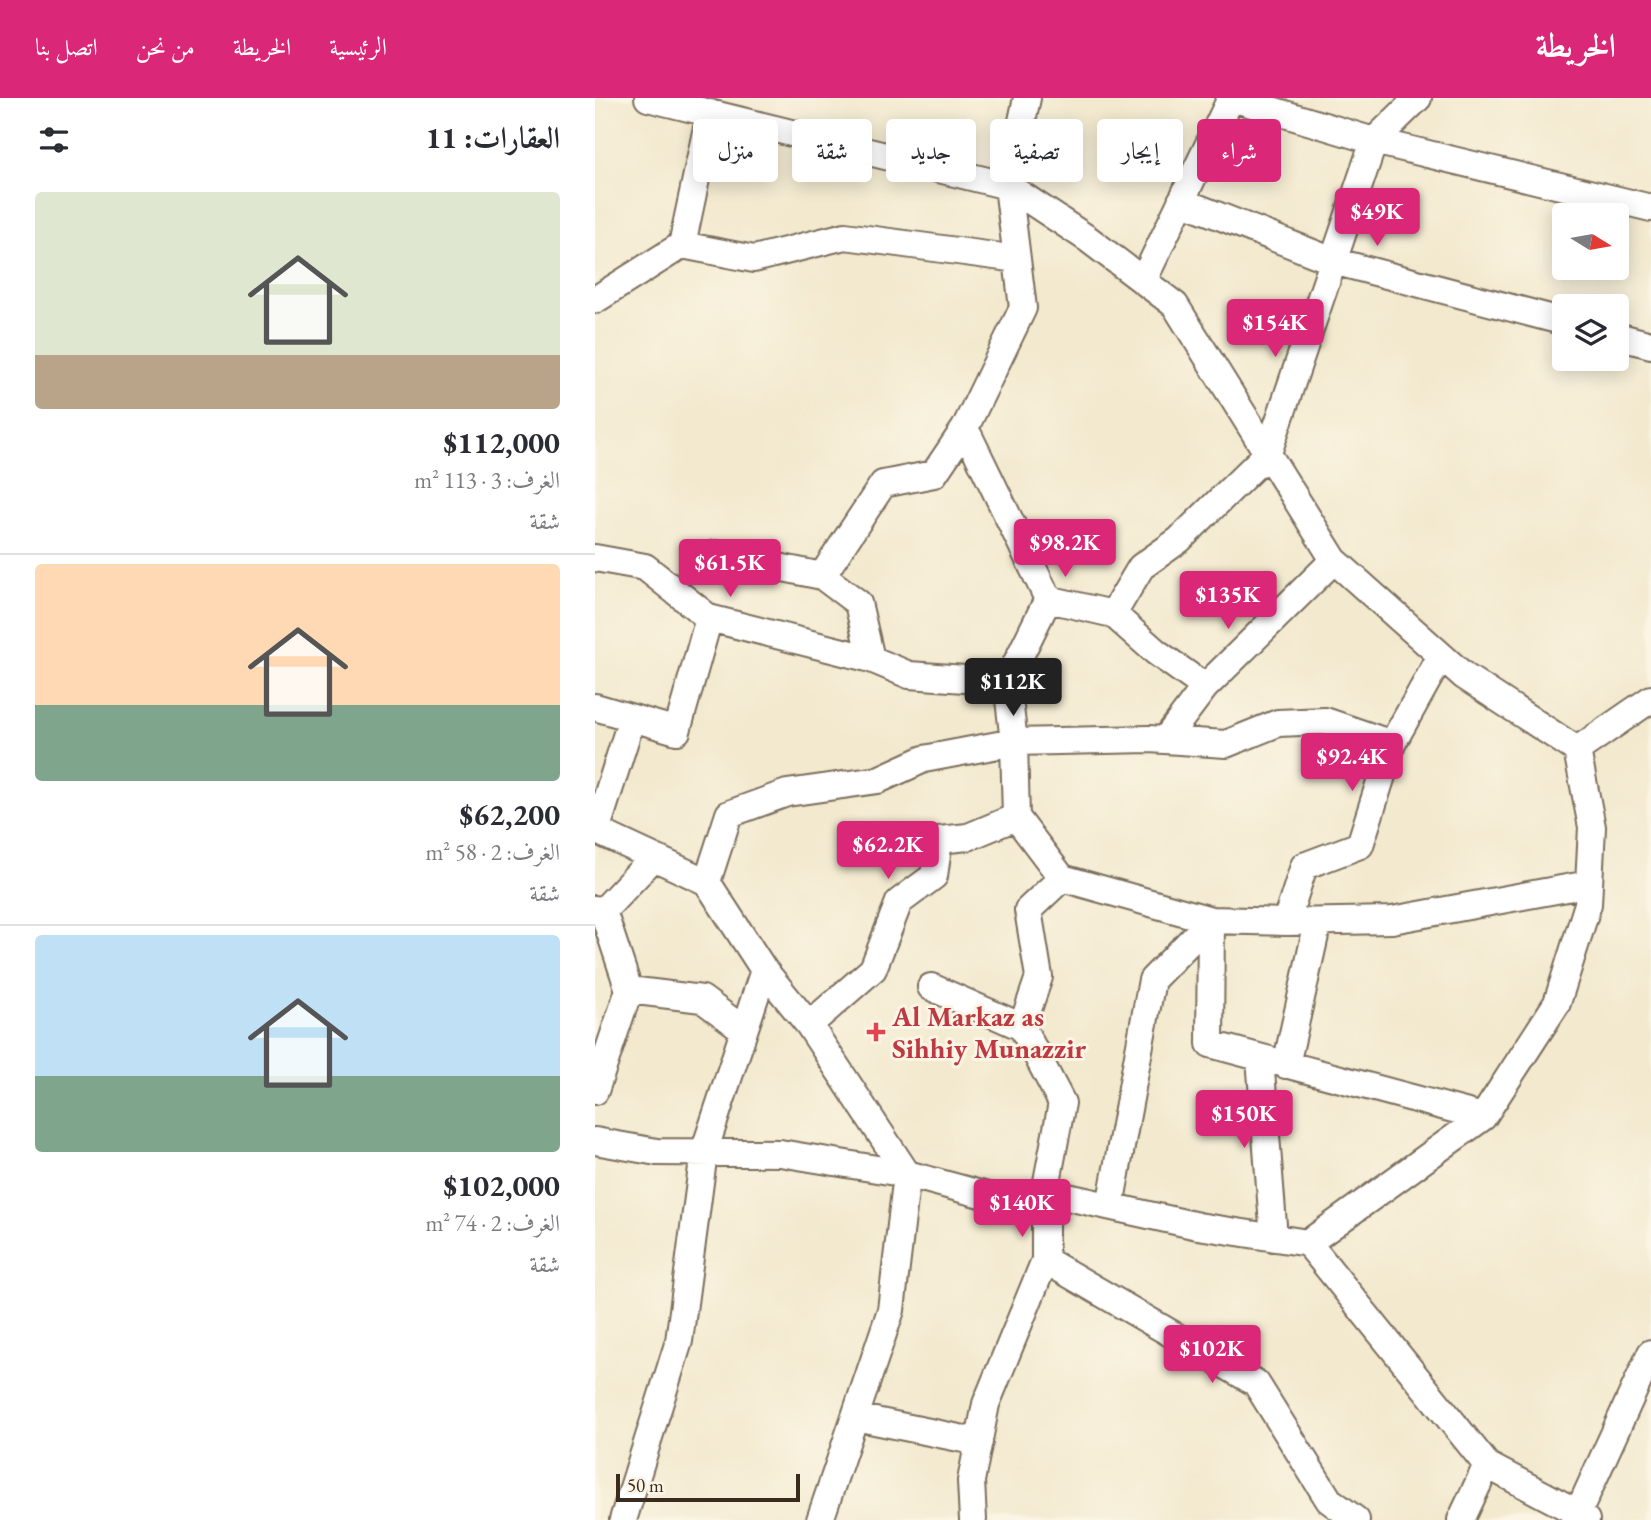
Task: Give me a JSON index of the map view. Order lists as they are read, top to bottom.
{
  "places": {
    "health": ["Al Markaz as Sihhiy Munazzir"]
  },
  "scale_bar": "50 m",
  "north": "right",
  "page": {
    "header": "الخريطة",
    "nav": [
      "الرئيسية",
      "الخريطة",
      "من نحن",
      "اتصل بنا"
    ],
    "heading": "العقارات: 11",
    "chip": [
      "شراء",
      "إيجار",
      "تصفية",
      "جديد",
      "شقة",
      "منزل"
    ],
    "list": [
      {
        "name": "$112,000",
        "note": "الغرف: 3 · 113 m² · شقة"
      },
      {
        "name": "$62,200",
        "note": "الغرف: 2 · 58 m² · شقة"
      },
      {
        "name": "$102,000",
        "note": "الغرف: 2 · 74 m² · شقة"
      }
    ],
    "price": [
      "$49K",
      "$154K",
      "$98.2K",
      "$61.5K",
      "$135K",
      "$112K",
      "$92.4K",
      "$62.2K",
      "$150K",
      "$140K",
      "$102K"
    ],
    "scale": "50 m"
  }
}
